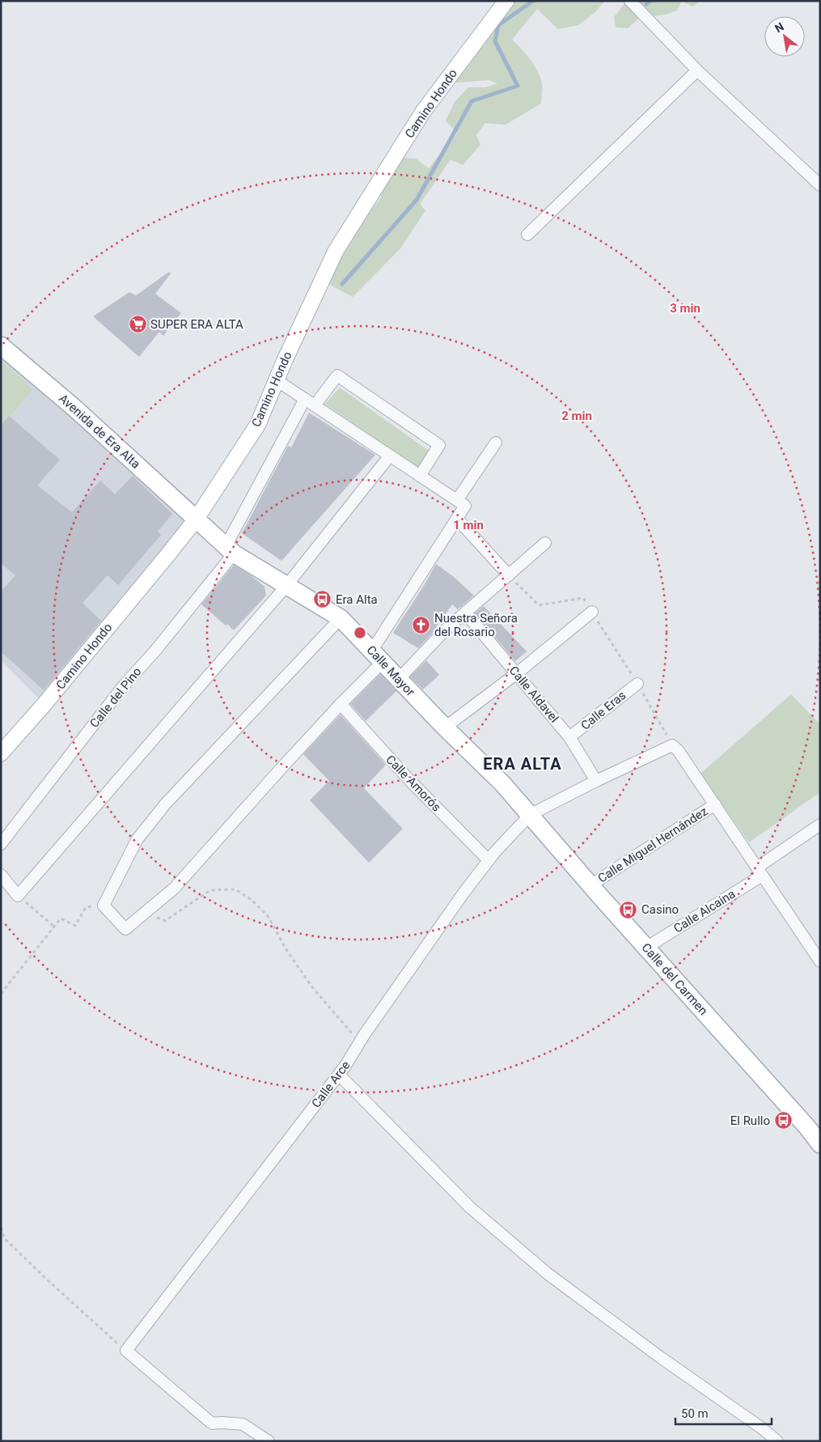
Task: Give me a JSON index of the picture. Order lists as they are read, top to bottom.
{
  "streets": {
    "main road": [
      "Camino Hondo",
      "Avenida de Era Alta",
      "Calle Mayor",
      "Calle del Carmen"
    ],
    "street": [
      "Calle Aldavel",
      "Calle del Pino",
      "Calle Eras",
      "Calle Amorós",
      "Calle Miguel Hernández",
      "Calle Alcaina",
      "Calle Arce"
    ]
  },
  "crossings": [
    ["Camino Hondo", "Avenida de Era Alta"],
    ["Camino Hondo", "Calle Mayor"],
    ["Avenida de Era Alta", "Calle Mayor"],
    ["Calle Mayor", "Calle del Pino"],
    ["Calle Mayor", "Calle del Carmen"],
    ["Calle Mayor", "Calle Arce"],
    ["Calle Aldavel", "Calle Eras"],
    ["Calle Amorós", "Calle Arce"],
    ["Calle Miguel Hernández", "Calle del Carmen"],
    ["Calle Alcaina", "Calle del Carmen"],
    ["Calle del Carmen", "Calle Arce"]
  ],
  "districts": ["ERA ALTA"],
  "places": {
    "supermarket": ["SUPER ERA ALTA"],
    "bus stop": ["Era Alta", "Casino", "El Rullo"],
    "church": ["Nuestra Señora del Rosario"]
  },
  "scale_bar": "50 m",
  "north": "top left",
  "rings": ["3 min", "2 min", "1 min"]
}
